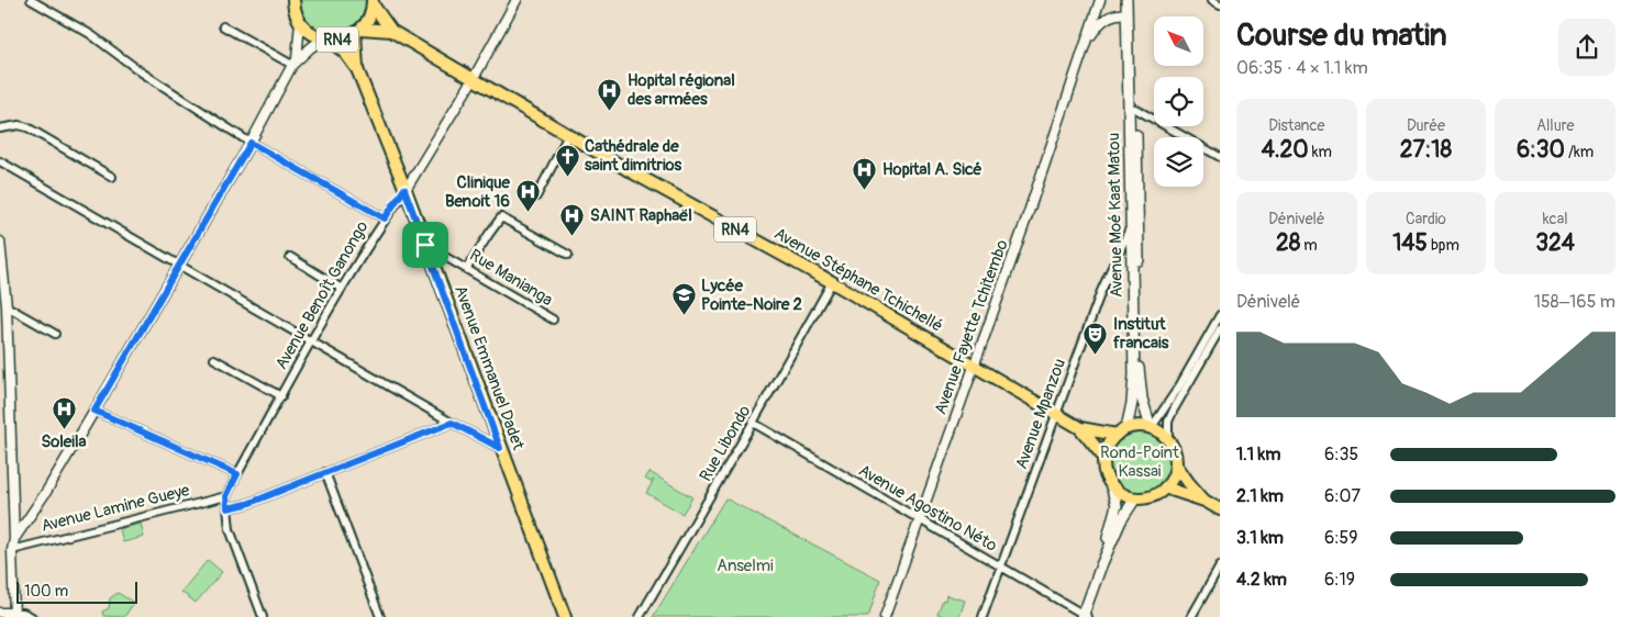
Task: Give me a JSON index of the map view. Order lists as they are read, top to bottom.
{
  "streets": {
    "main road": [
      "RN4",
      "Avenue Moé Kaat Matou",
      "Avenue Stéphane Tchichellé",
      "Avenue Emmanuel Dadet"
    ],
    "street": [
      "Rue Manianga",
      "Avenue Benoît Ganongo",
      "Avenue Fayette Tchitembo",
      "Avenue Mpanzou",
      "Rue Libondo",
      "Avenue Lamine Gueye",
      "Avenue Agostino Néto"
    ]
  },
  "crossings": [
    ["RN4", "Avenue Moé Kaat Matou"],
    ["RN4", "Avenue Stéphane Tchichellé"],
    ["RN4", "Avenue Emmanuel Dadet"],
    ["Avenue Moé Kaat Matou", "Avenue Stéphane Tchichellé"],
    ["Avenue Moé Kaat Matou", "Avenue Fayette Tchitembo"],
    ["Avenue Moé Kaat Matou", "Avenue Mpanzou"],
    ["Rue Manianga", "Avenue Emmanuel Dadet"],
    ["Avenue Stéphane Tchichellé", "Avenue Benoît Ganongo"],
    ["Avenue Stéphane Tchichellé", "Avenue Fayette Tchitembo"],
    ["Avenue Stéphane Tchichellé", "Avenue Emmanuel Dadet"],
    ["Avenue Stéphane Tchichellé", "Avenue Mpanzou"],
    ["Avenue Stéphane Tchichellé", "Rue Libondo"],
    ["Avenue Benoît Ganongo", "Avenue Emmanuel Dadet"],
    ["Avenue Benoît Ganongo", "Avenue Lamine Gueye"],
    ["Avenue Fayette Tchitembo", "Avenue Agostino Néto"],
    ["Avenue Mpanzou", "Avenue Agostino Néto"],
    ["Rue Libondo", "Avenue Agostino Néto"]
  ],
  "parks": ["Rond-Point Kassai", "Anselmi"],
  "places": {
    "hospital": [
      "Hopital régional des armées",
      "Hopital A. Sicé",
      "Clinique Benoit 16",
      "SAINT Raphaël",
      "Soleila"
    ],
    "church": ["Cathédrale de saint dimitrios"],
    "school or university": ["Lycée Pointe-Noire 2"],
    "theatre": ["Institut francais"]
  },
  "scale_bar": "100 m",
  "north": "top left",
  "page": {
    "heading": ["Course du matin", "06:35 · 4 × 1.1 km"],
    "stats": [
      ["Distance", "4.20 km"],
      ["Durée", "27:18"],
      ["Allure", "6:30 /km"],
      ["Dénivelé", "28 m"],
      ["Cardio", "145 bpm"],
      ["kcal", "324"]
    ],
    "chart": ["Dénivelé", "158–165 m"],
    "list": [
      {
        "name": "1.1 km",
        "note": "6:35"
      },
      {
        "name": "2.1 km",
        "note": "6:07"
      },
      {
        "name": "3.1 km",
        "note": "6:59"
      },
      {
        "name": "4.2 km",
        "note": "6:19"
      }
    ],
    "scale": "100 m"
  }
}
